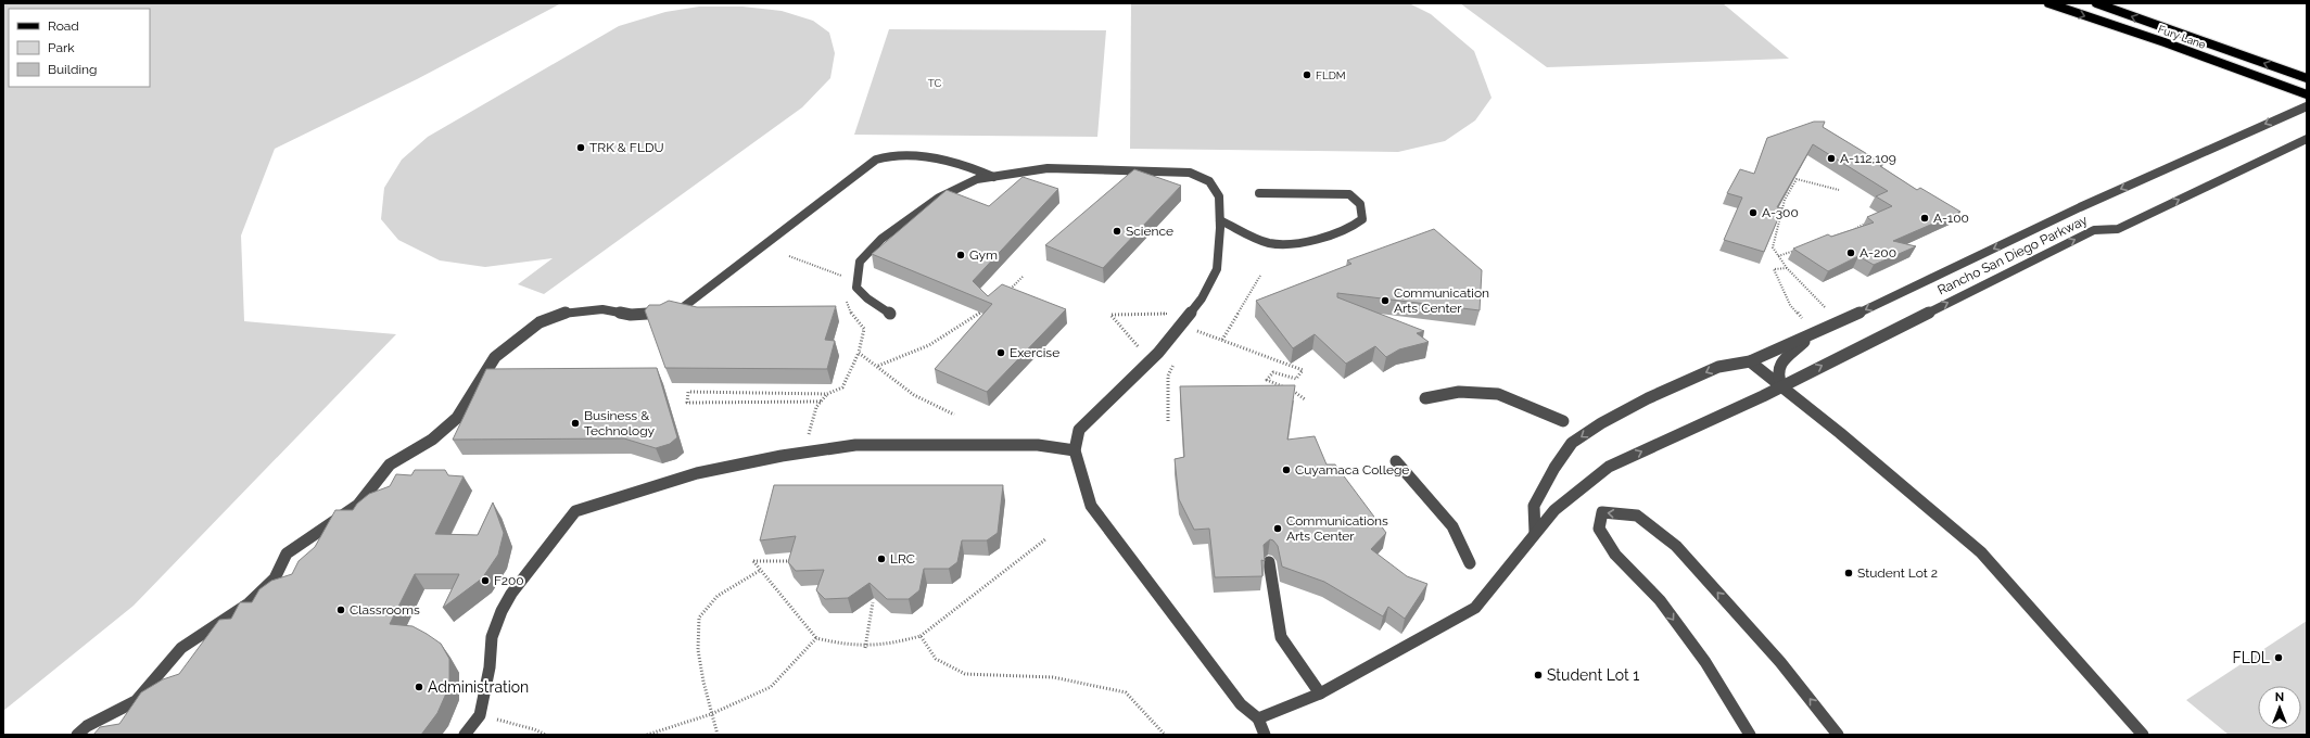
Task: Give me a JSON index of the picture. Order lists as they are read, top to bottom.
{
  "streets": {
    "main road": ["Fury Lane"],
    "street": ["Rancho San Diego Parkway"]
  },
  "parks": ["TC"],
  "places": [
    "FLDM",
    "TRK & FLDU",
    "A-112,109",
    "A-300",
    "A-100",
    "Science",
    "A-200",
    "Gym",
    "Communication Arts Center",
    "Exercise",
    "Business & Technology",
    "Cuyamaca College",
    "Communications Arts Center",
    "LRC",
    "Student Lot 2",
    "F200",
    "Classrooms",
    "FLDL",
    "Student Lot 1",
    "Administration"
  ],
  "legend": ["Road", "Park", "Building"],
  "north": "top"
}
